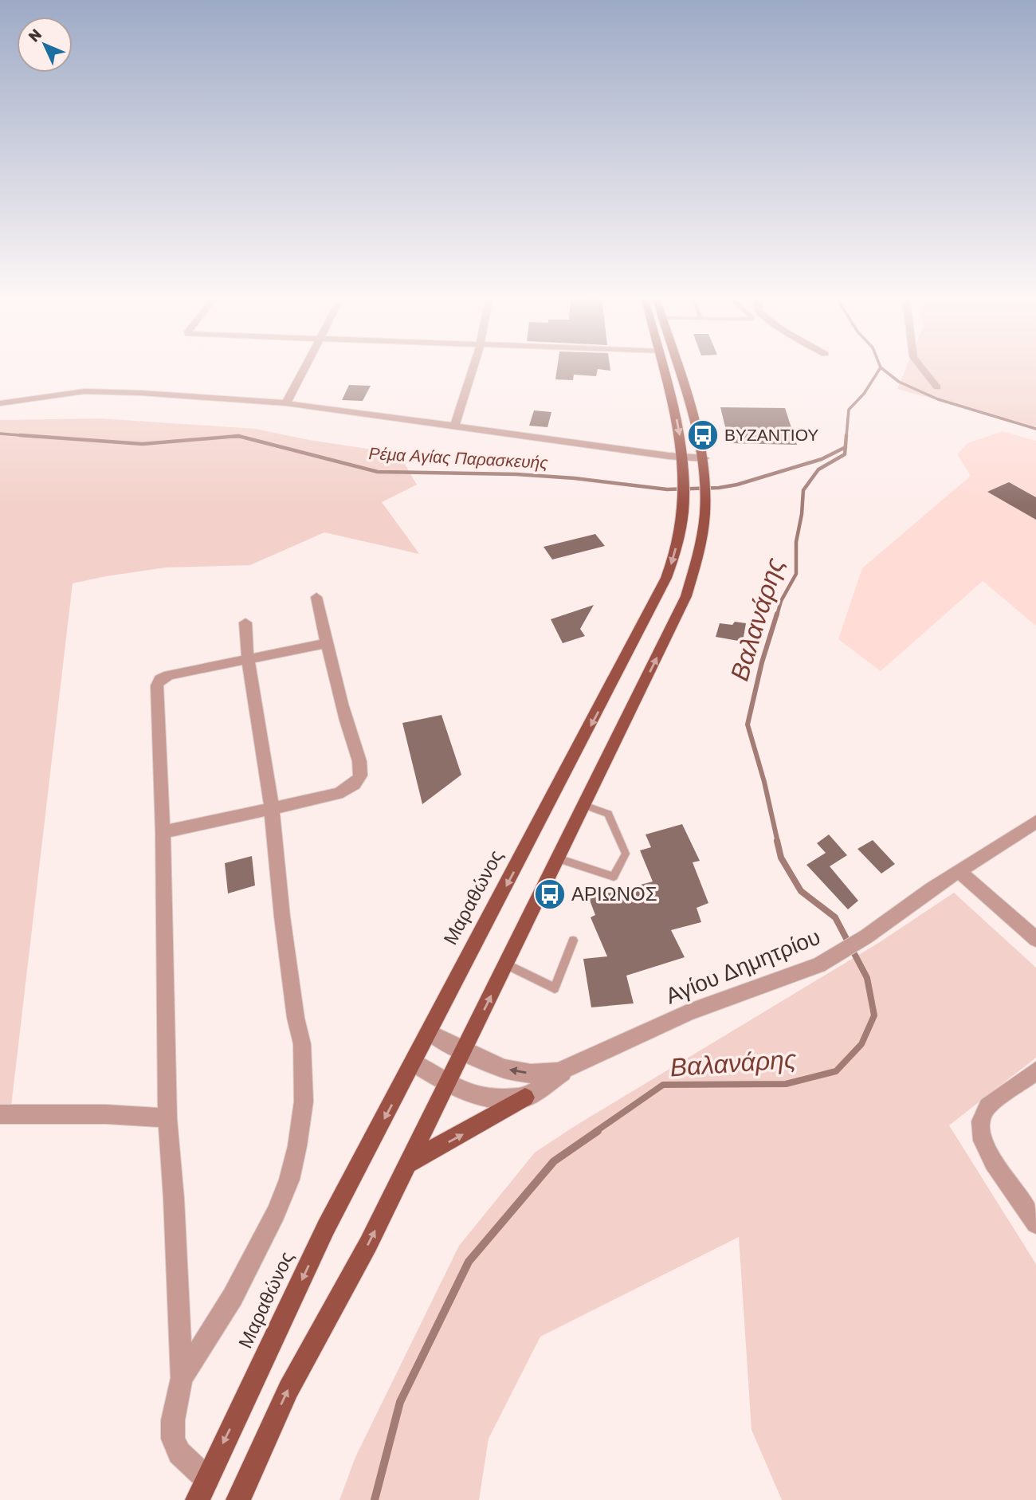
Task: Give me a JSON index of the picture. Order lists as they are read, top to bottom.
{
  "streets": {
    "main road": ["Μαραθώνος"],
    "street": ["Αγίου Δημητρίου"]
  },
  "crossings": [
    ["Μαραθώνος", "Αγίου Δημητρίου"]
  ],
  "water": ["Ρέμα Αγίας Παρασκευής", "Βαλανάρης"],
  "places": {
    "bus stop": ["ΒΥΖΑΝΤΙΟΥ", "ΑΡΙΩΝΟΣ"]
  },
  "north": "top left"
}
